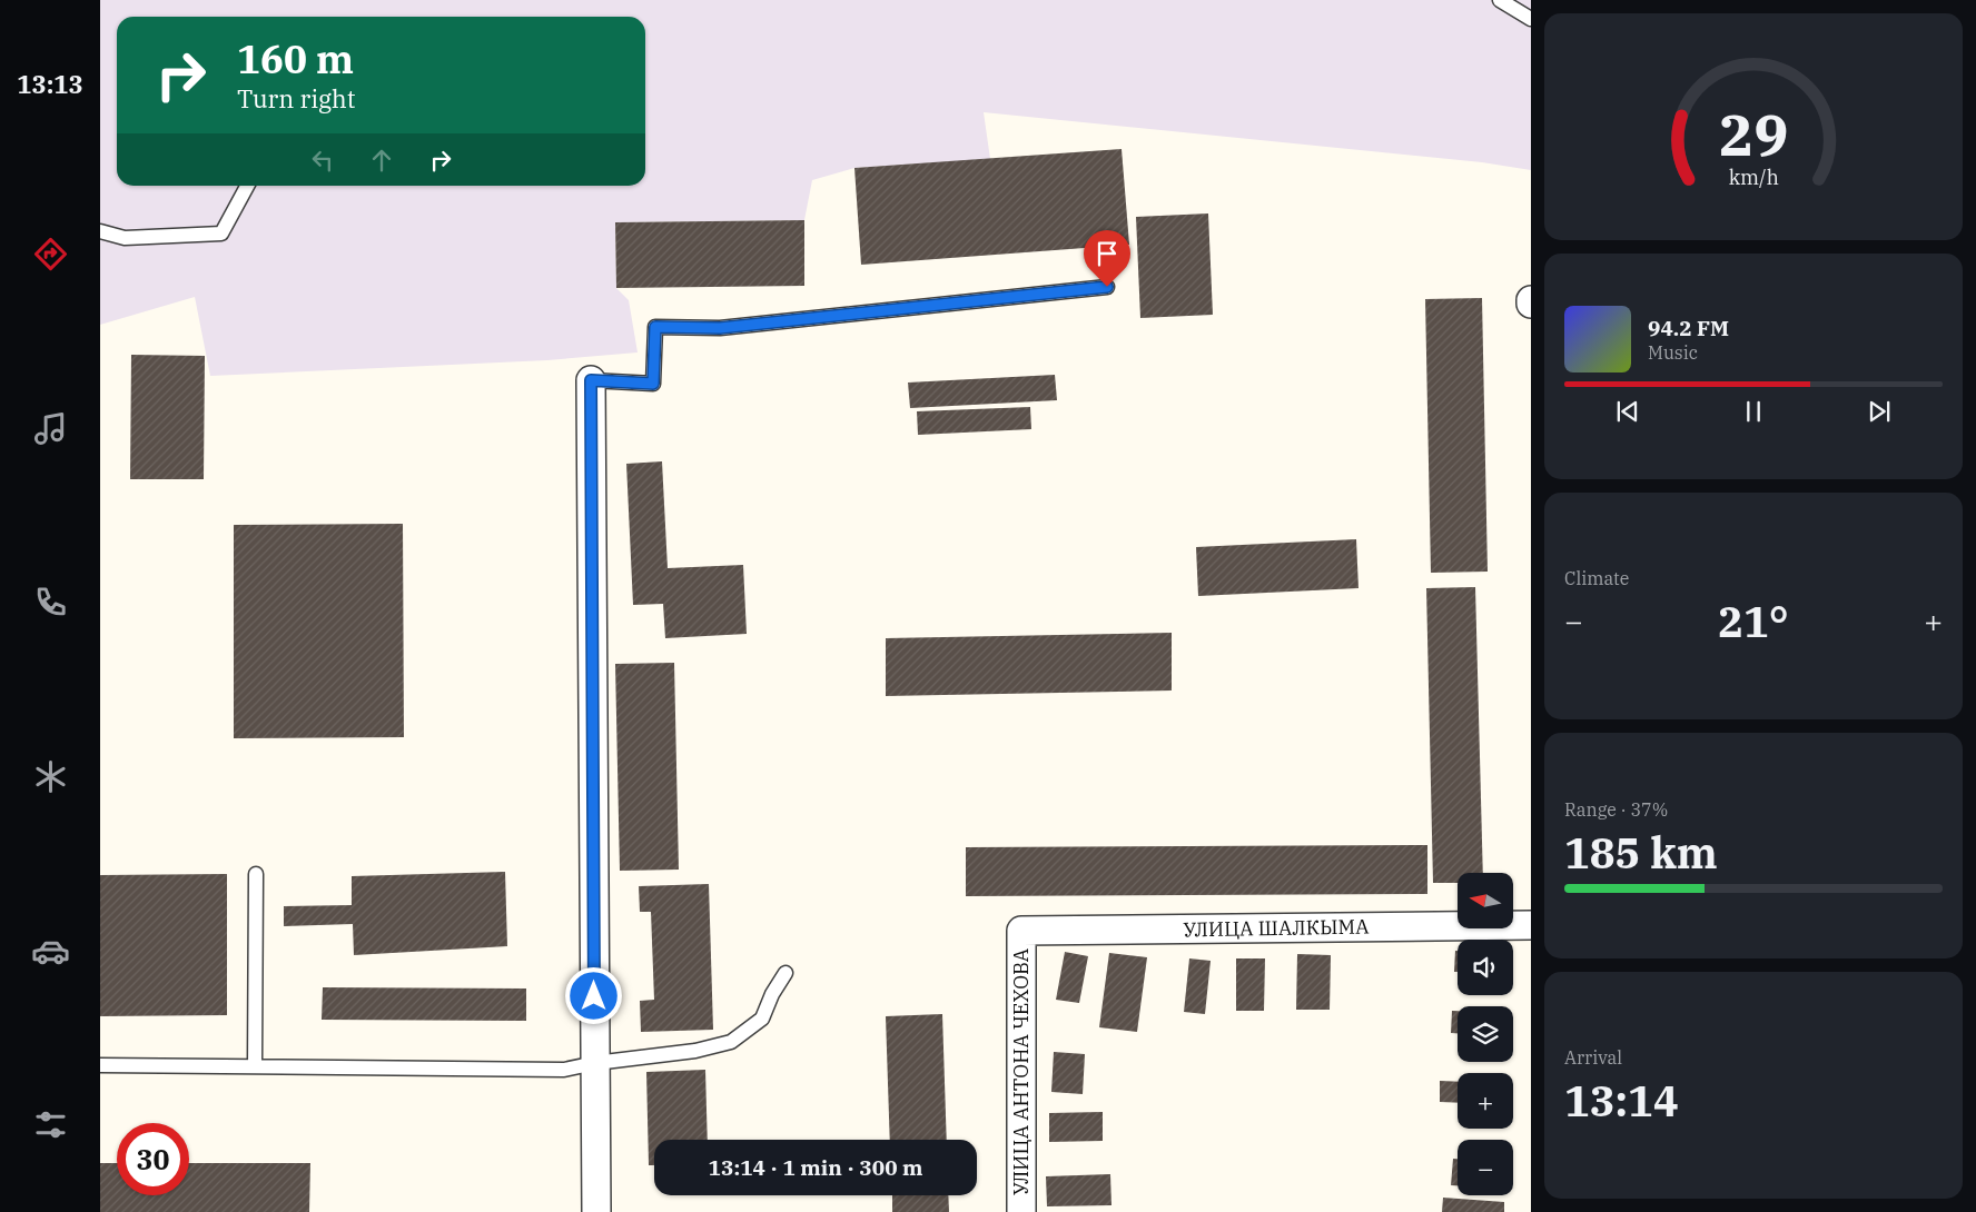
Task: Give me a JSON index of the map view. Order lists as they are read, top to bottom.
{
  "streets": {
    "street": ["УЛИЦА ШАЛКЫМА", "УЛИЦА АНТОНА ЧЕХОВА"]
  },
  "crossings": [
    ["УЛИЦА ШАЛКЫМА", "УЛИЦА АНТОНА ЧЕХОВА"]
  ],
  "north": "left",
  "page": {
    "tabs": "13:13",
    "turn": ["160 m", "Turn right"],
    "song": ["94.2 FM", "Music"],
    "tile": [
      "Climate",
      ["Range · 37%", "185 km"],
      ["Arrival", "13:14"]
    ],
    "heat": ["−", "21°", "+"],
    "map_buttons": ["+", "−"],
    "limit": "30",
    "trip": "13:14 · 1 min · 300 m",
    "gauge": ["29", "km/h"]
  }
}
